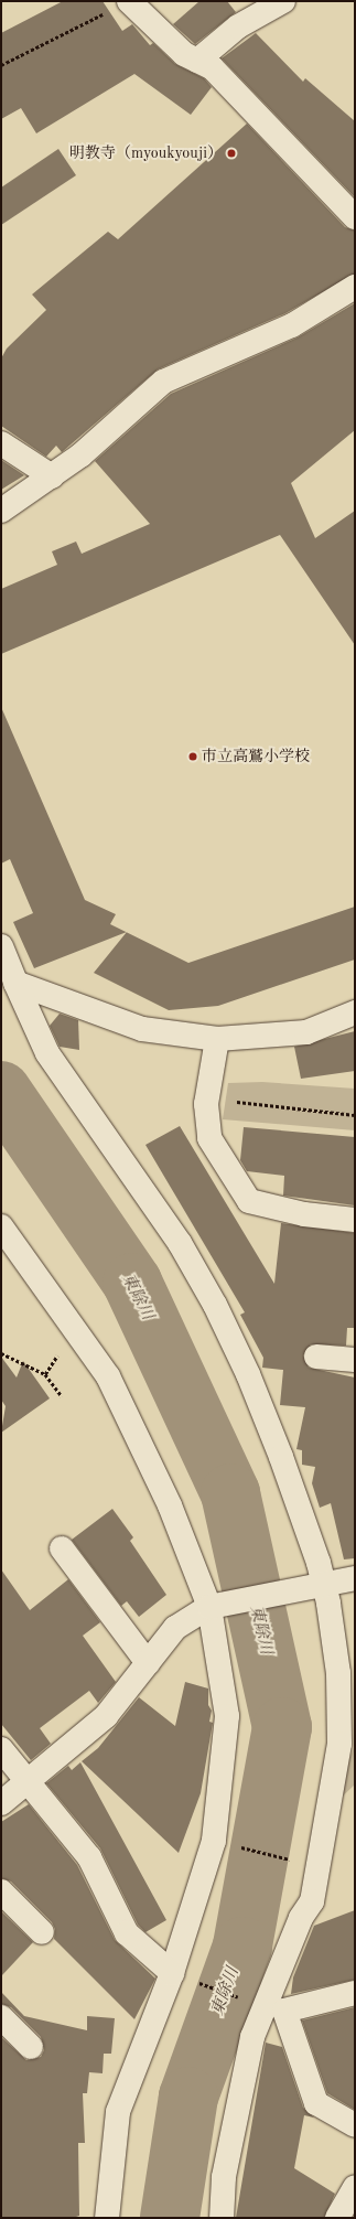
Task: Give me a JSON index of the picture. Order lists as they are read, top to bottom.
{
  "water": ["東除川"],
  "places": ["明教寺（myoukyouji）", "市立高鷲小学校"]
}
